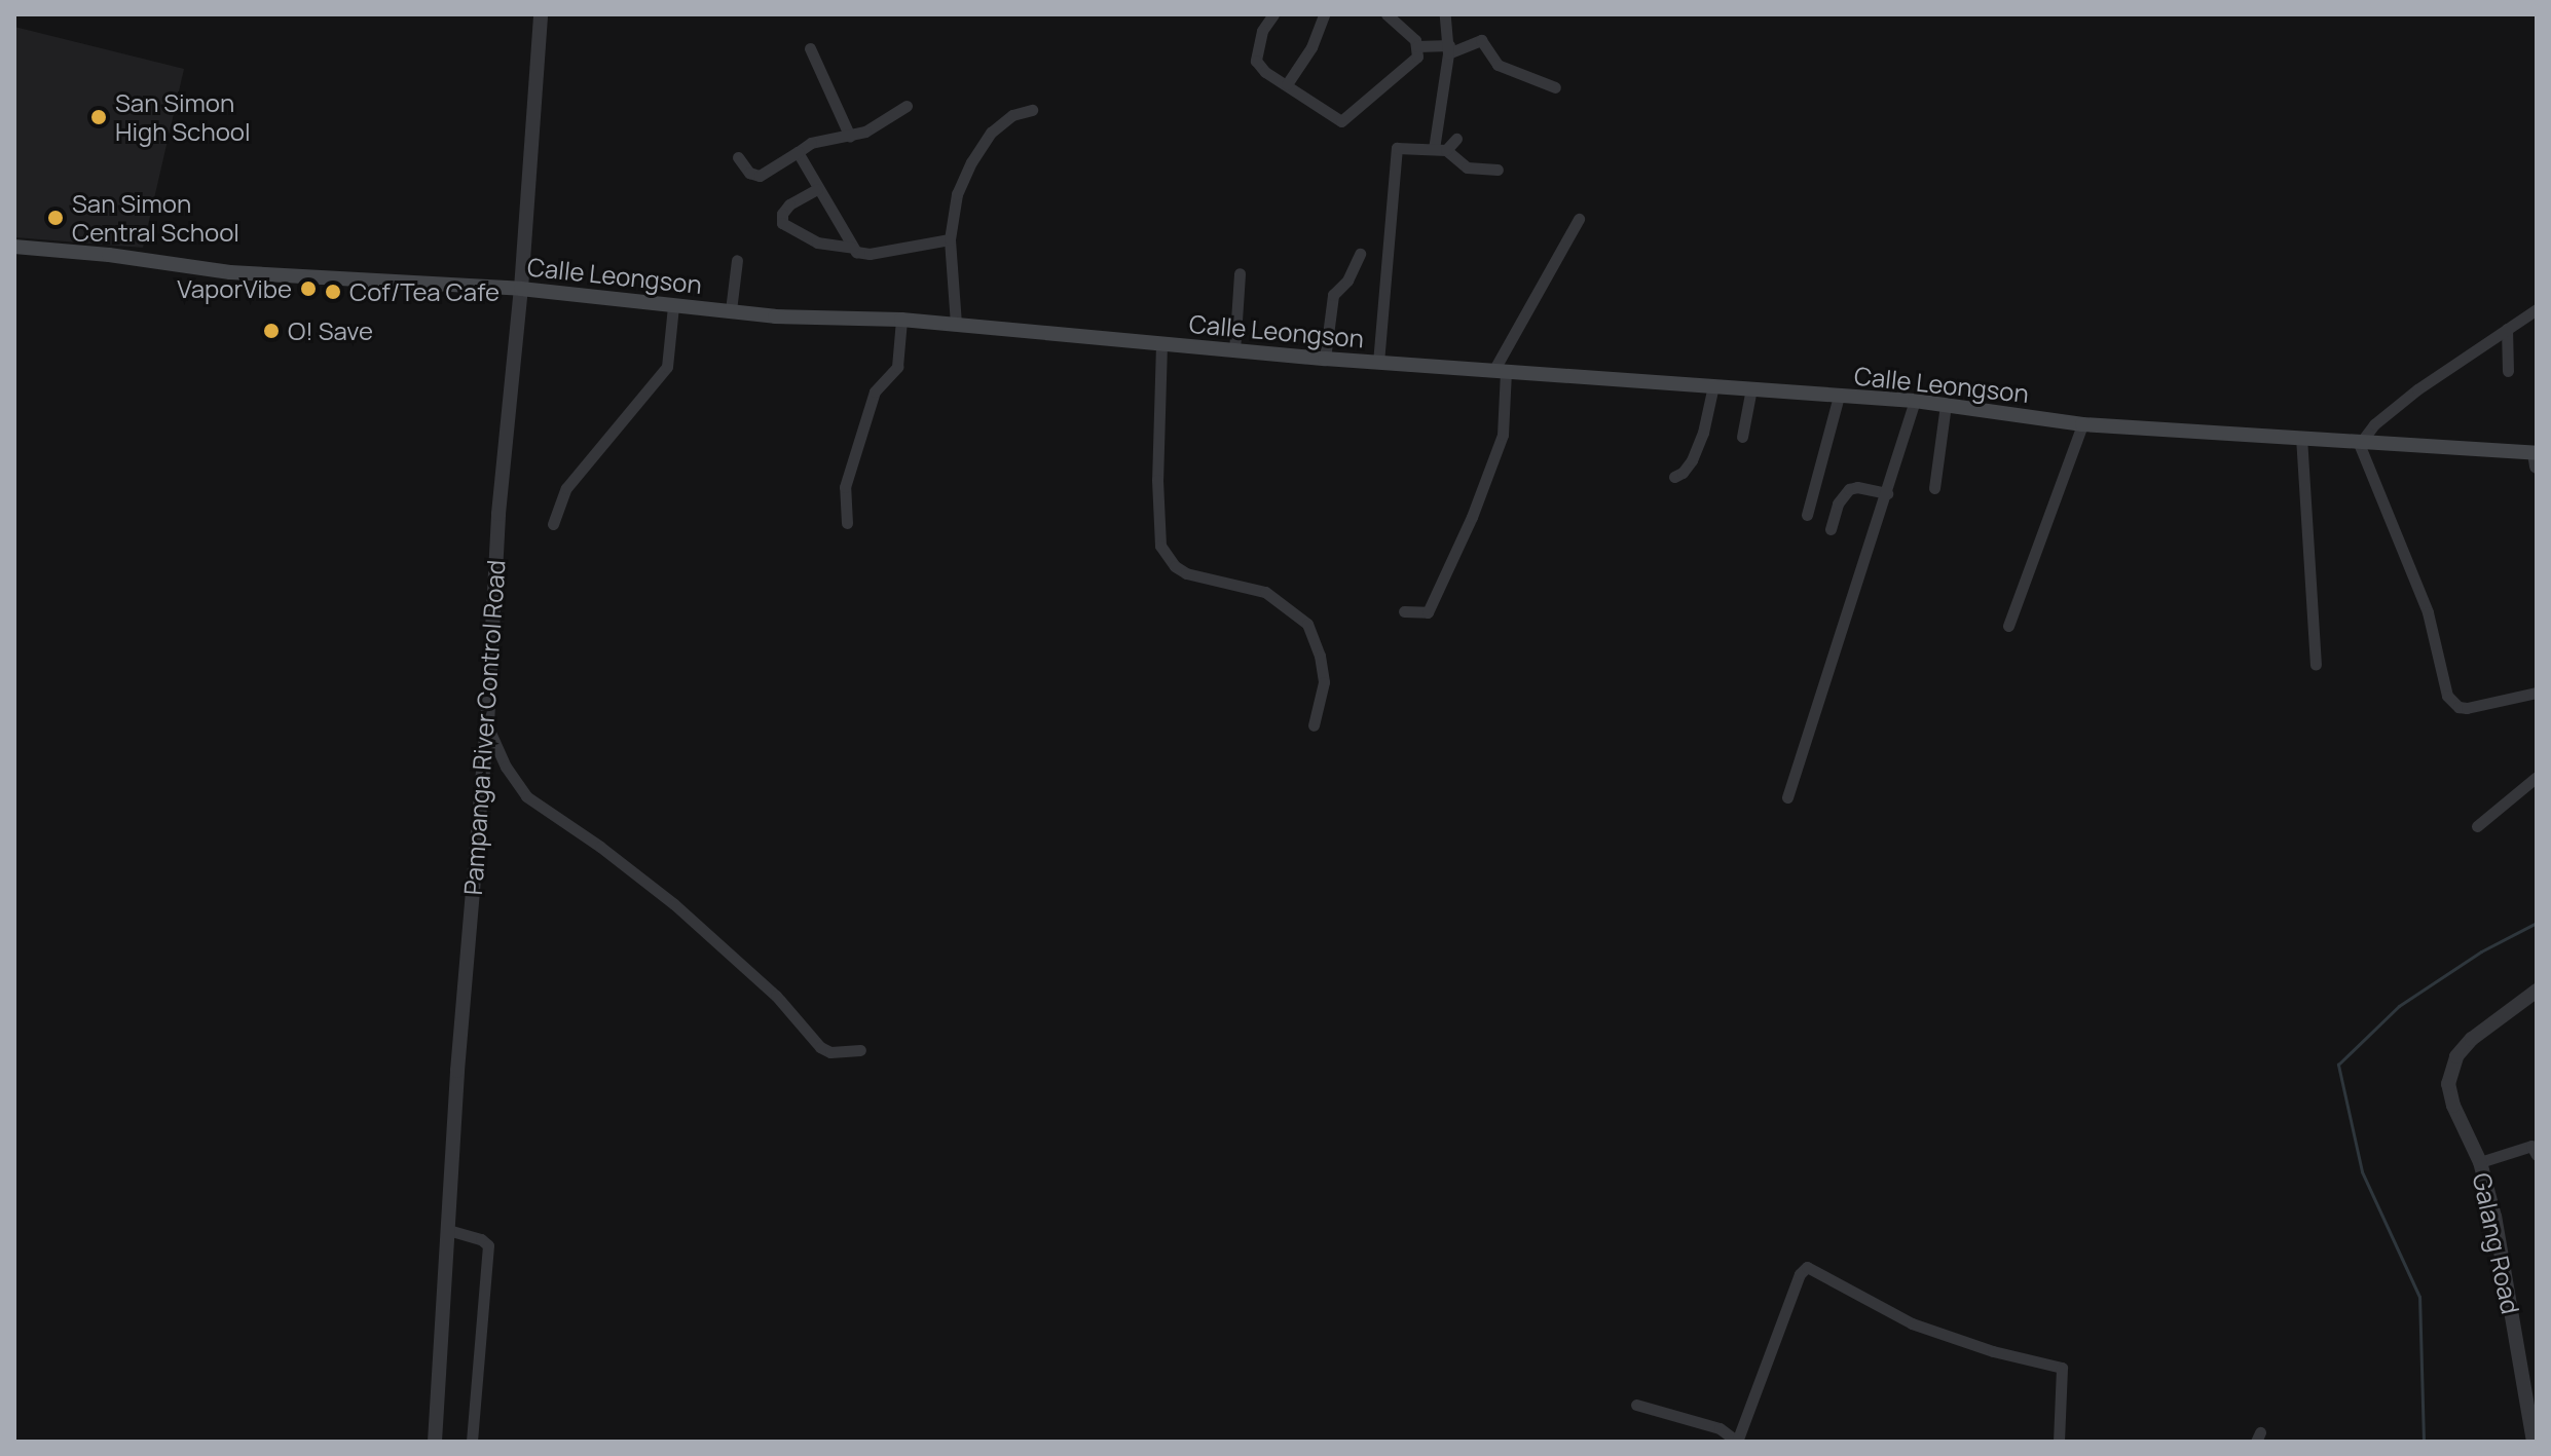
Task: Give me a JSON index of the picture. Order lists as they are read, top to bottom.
{
  "streets": {
    "main road": ["Calle Leongson"],
    "street": ["Pampanga River Control Road", "Galang Road"]
  },
  "crossings": [
    ["Calle Leongson", "Pampanga River Control Road"]
  ],
  "places": [
    "San Simon High School",
    "San Simon Central School",
    "VaporVibe",
    "Cof/Tea Cafe",
    "O! Save"
  ]
}
